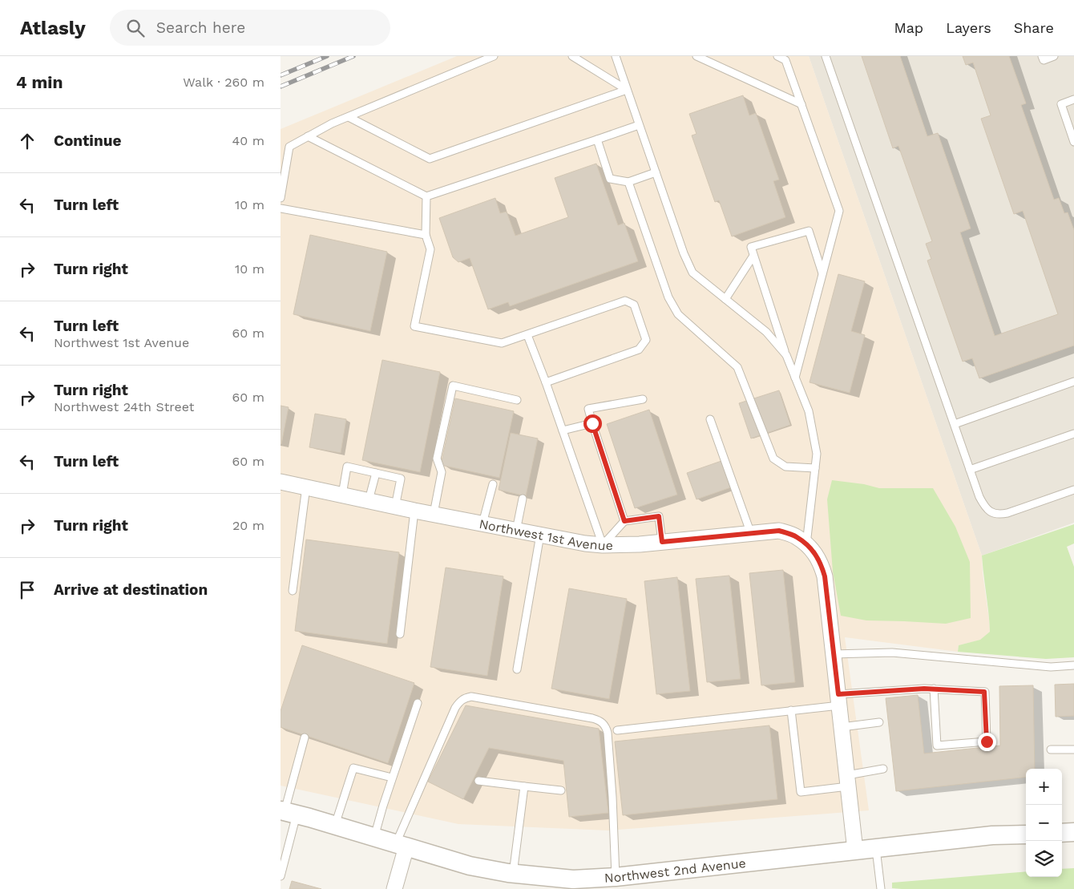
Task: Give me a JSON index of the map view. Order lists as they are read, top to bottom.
{
  "streets": {
    "street": ["Northwest 1st Avenue", "Northwest 2nd Avenue"]
  },
  "page": {
    "header": "Atlasly",
    "search": "Search here",
    "nav": ["Map", "Layers", "Share"],
    "heading": ["4 min", "Walk · 260 m"],
    "list": [
      ["Continue", "40 m"],
      ["Turn left", "10 m"],
      ["Turn right", "10 m"],
      ["Turn left", "Northwest 1st Avenue", "60 m"],
      ["Turn right", "Northwest 24th Street", "60 m"],
      ["Turn left", "60 m"],
      ["Turn right", "20 m"],
      "Arrive at destination"
    ],
    "map_buttons": ["+", "−"]
  }
}
